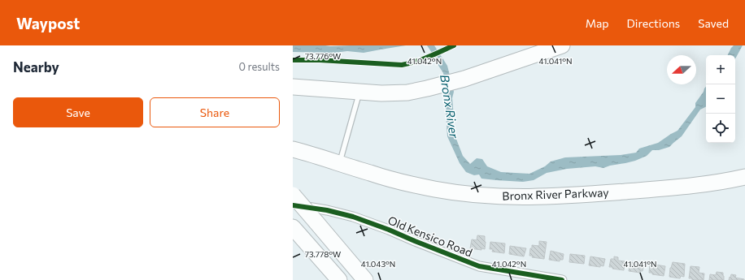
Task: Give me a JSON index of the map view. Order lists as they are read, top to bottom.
{
  "streets": {
    "highway": ["Bronx River Parkway"],
    "street": ["Old Kensico Road"]
  },
  "water": ["Bronx River"],
  "north": "left",
  "page": {
    "header": "Waypost",
    "nav": ["Map", "Directions", "Saved"],
    "heading": ["Nearby", "0 results"],
    "map_buttons": ["+", "−"],
    "buttons": ["Save", "Share"]
  },
  "coordinates": [
    "73.776°W",
    "41.042°N",
    "41.041°N",
    "73.778°W",
    "41.043°N"
  ]
}
